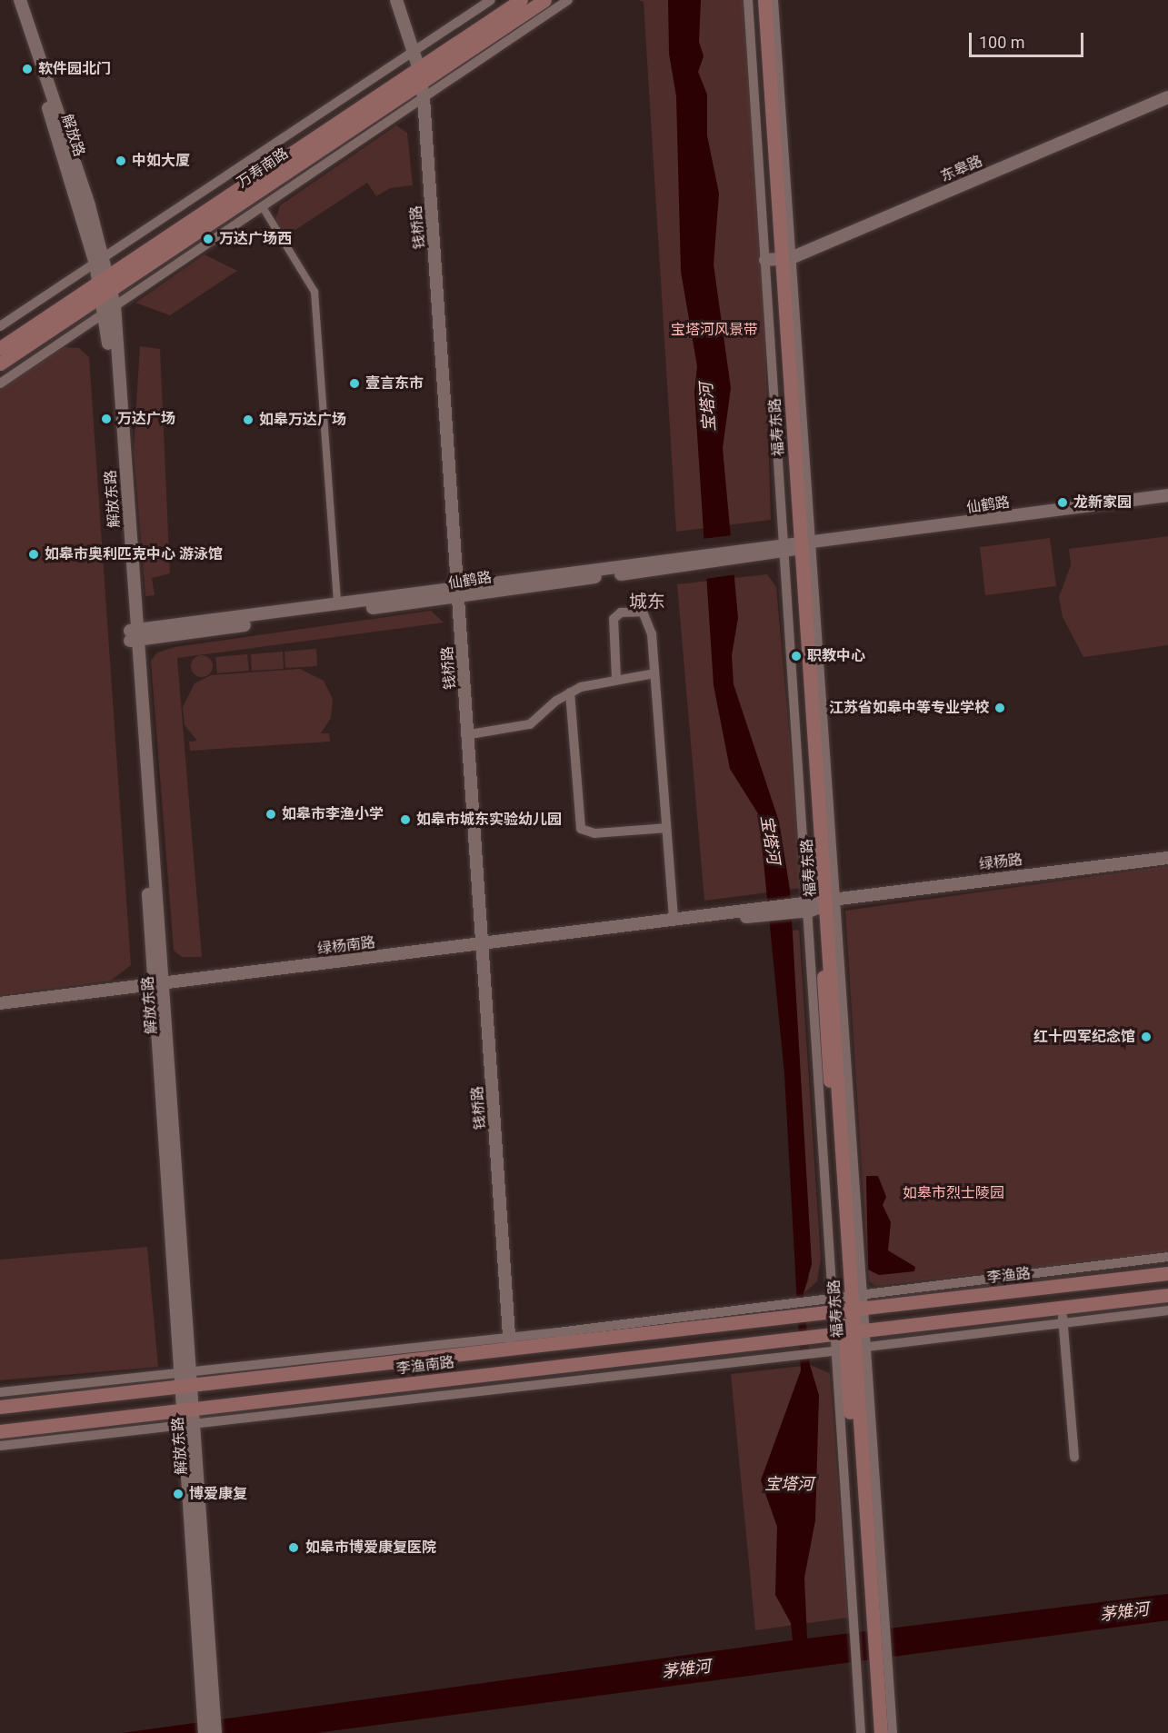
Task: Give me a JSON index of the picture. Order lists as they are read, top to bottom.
{
  "streets": {
    "main road": [
      "万寿南路",
      "福寿东路",
      "李渔路",
      "李渔南路"
    ],
    "street": [
      "解放路",
      "东皋路",
      "钱桥路",
      "解放东路",
      "仙鹤路",
      "绿杨路",
      "绿杨南路"
    ]
  },
  "crossings": [
    ["解放路", "万寿南路"],
    ["解放路", "解放东路"],
    ["万寿南路", "钱桥路"],
    ["万寿南路", "解放东路"],
    ["东皋路", "福寿东路"],
    ["钱桥路", "仙鹤路"],
    ["钱桥路", "绿杨南路"],
    ["福寿东路", "仙鹤路"],
    ["福寿东路", "绿杨路"],
    ["福寿东路", "绿杨南路"],
    ["福寿东路", "李渔路"],
    ["福寿东路", "李渔南路"],
    ["解放东路", "仙鹤路"],
    ["解放东路", "绿杨南路"],
    ["解放东路", "李渔南路"],
    ["绿杨路", "绿杨南路"],
    ["李渔路", "李渔南路"]
  ],
  "districts": ["城东"],
  "water": ["宝塔河", "茅雉河"],
  "parks": ["宝塔河风景带", "如皋市烈士陵园"],
  "places": [
    "软件园北门",
    "中如大厦",
    "万达广场西",
    "壹言东市",
    "万达广场",
    "如皋万达广场",
    "龙新家园",
    "如皋市奥利匹克中心 游泳馆",
    "职教中心",
    "江苏省如皋中等专业学校",
    "如皋市李渔小学",
    "如皋市城东实验幼儿园",
    "红十四军纪念馆",
    "博爱康复",
    "如皋市博爱康复医院"
  ],
  "scale_bar": "100 m"
}
